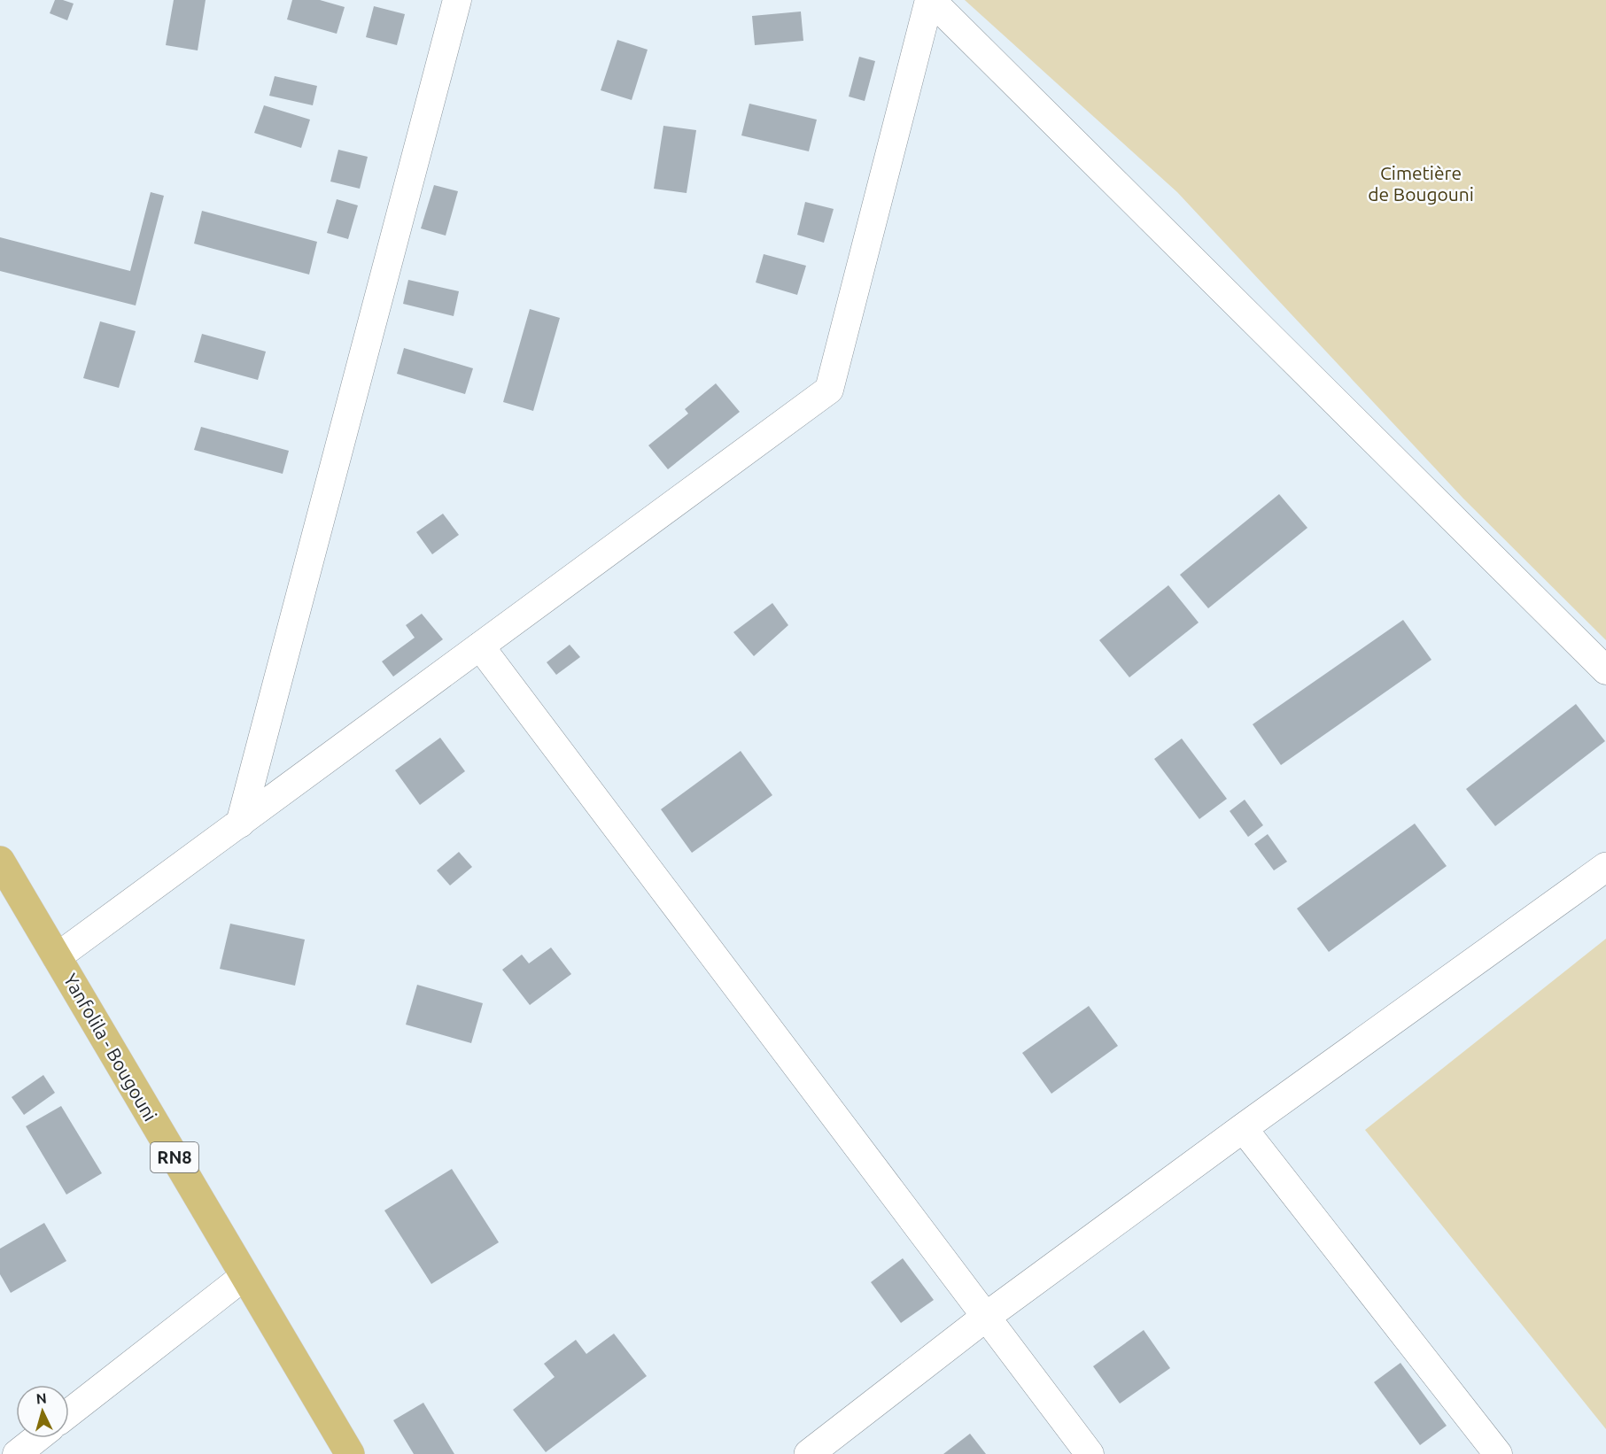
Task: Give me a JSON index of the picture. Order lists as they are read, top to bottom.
{
  "streets": {
    "main road": ["Yanfolila - Bougouni", "RN8"]
  },
  "parks": ["Cimetière de Bougouni"],
  "north": "top"
}
